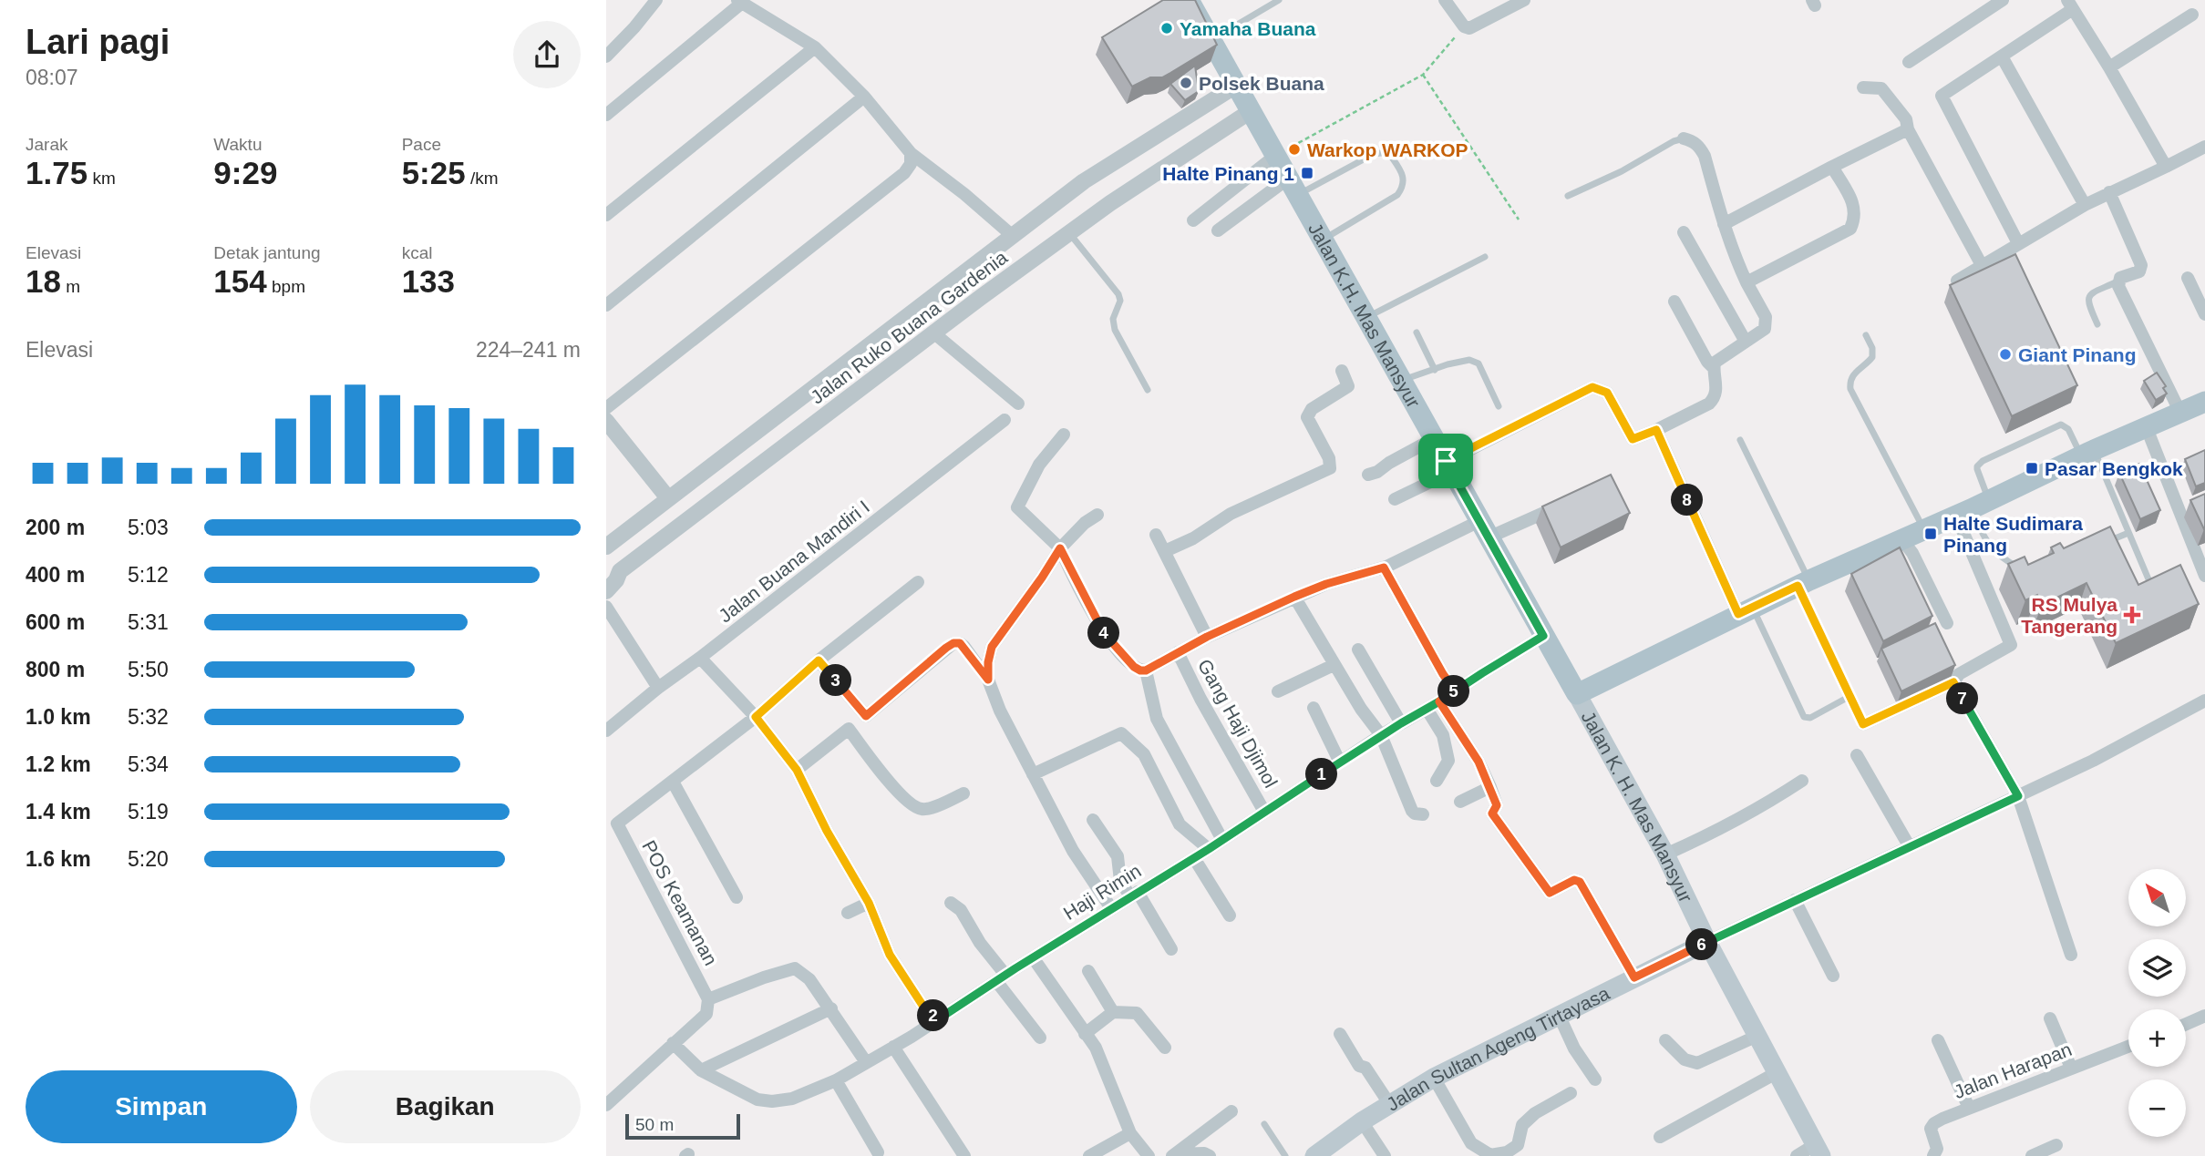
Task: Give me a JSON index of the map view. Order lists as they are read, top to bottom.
{
  "streets": {
    "main road": ["Jalan K.H. Mas Mansyur", "Jalan K. H. Mas Mansyur", "Jalan Sultan Ageng Tirtayasa"],
    "street": [
      "Jalan Ruko Buana Gardenia",
      "Jalan Buana Mandiri I",
      "Gang Haji Djimol",
      "Haji Rimin",
      "POS Keamanan",
      "Jalan Harapan"
    ]
  },
  "crossings": [
    ["Jalan K.H. Mas Mansyur", "Jalan Ruko Buana Gardenia"],
    ["Jalan K.H. Mas Mansyur", "Jalan K. H. Mas Mansyur"],
    ["Jalan K.H. Mas Mansyur", "Haji Rimin"],
    ["Gang Haji Djimol", "Haji Rimin"],
    ["Jalan K. H. Mas Mansyur", "Jalan Sultan Ageng Tirtayasa"]
  ],
  "places": {
    "other": [
      "Yamaha Buana",
      "Polsek Buana",
      "Warkop WARKOP",
      "Giant Pinang"
    ],
    "transit": ["Halte Pinang 1", "Pasar Bengkok", "Halte Sudimara Pinang"],
    "health": ["RS Mulya Tangerang"]
  },
  "scale_bar": "50 m",
  "north": "top left",
  "page": {
    "heading": ["Lari pagi", "08:07"],
    "stats": [
      ["Jarak", "1.75 km"],
      ["Waktu", "9:29"],
      ["Pace", "5:25 /km"],
      ["Elevasi", "18 m"],
      ["Detak jantung", "154 bpm"],
      ["kcal", "133"]
    ],
    "chart": ["Elevasi", "224–241 m"],
    "pins": [
      "8",
      "4",
      "3",
      "5",
      "7",
      "1",
      "6",
      "2"
    ],
    "list": [
      {
        "name": "200 m",
        "note": "5:03"
      },
      {
        "name": "400 m",
        "note": "5:12"
      },
      {
        "name": "600 m",
        "note": "5:31"
      },
      {
        "name": "800 m",
        "note": "5:50"
      },
      {
        "name": "1.0 km",
        "note": "5:32"
      },
      {
        "name": "1.2 km",
        "note": "5:34"
      },
      {
        "name": "1.4 km",
        "note": "5:19"
      },
      {
        "name": "1.6 km",
        "note": "5:20"
      }
    ],
    "map_buttons": ["+", "−"],
    "buttons": ["Simpan", "Bagikan"],
    "scale": "50 m"
  }
}
